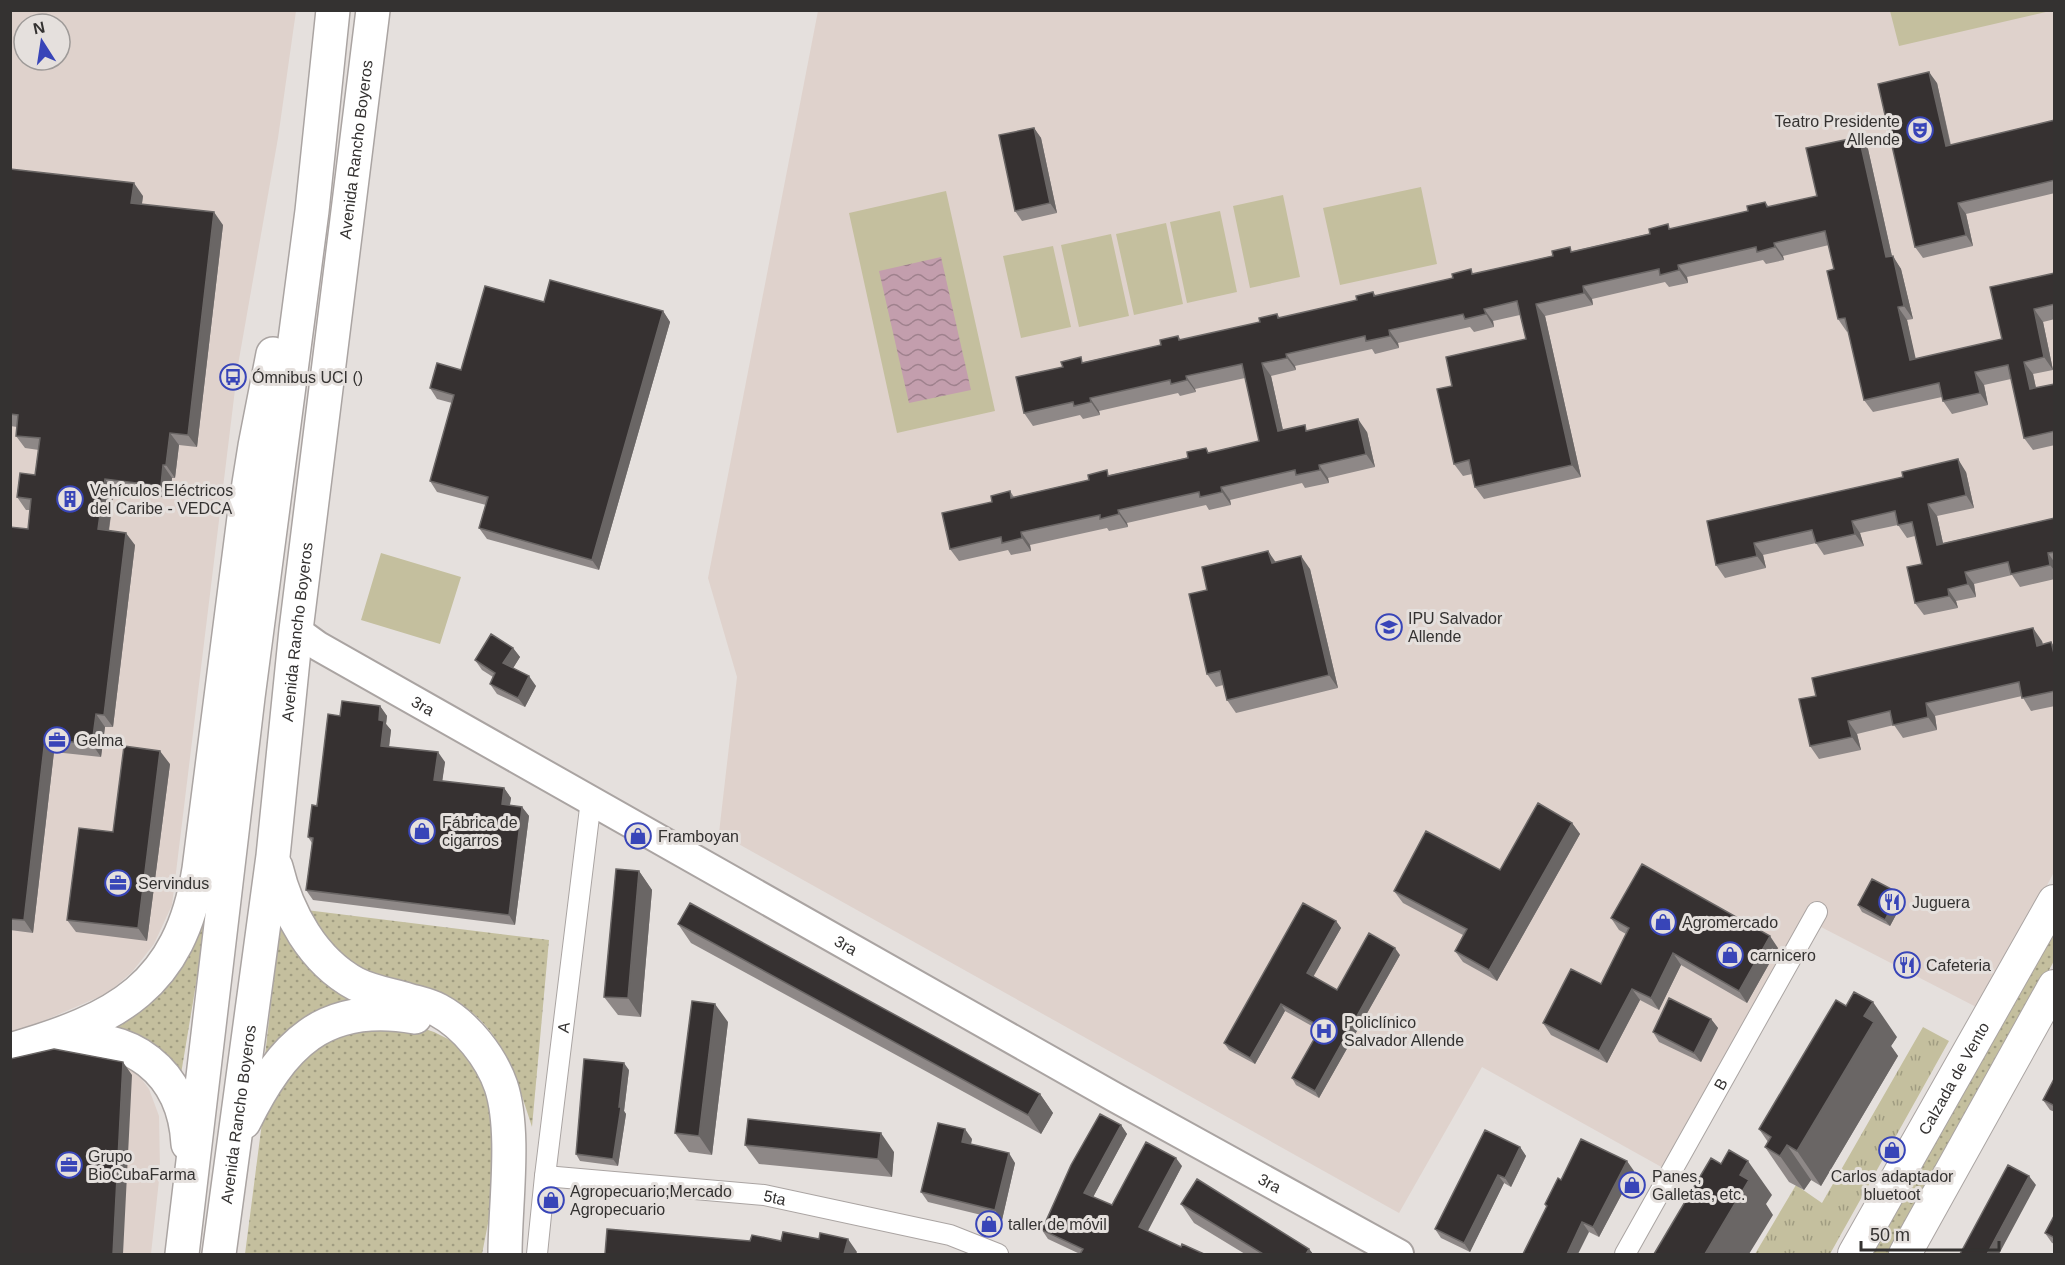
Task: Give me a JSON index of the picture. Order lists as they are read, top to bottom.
{
  "streets": {
    "highway": ["Avenida Rancho Boyeros"],
    "main road": ["Calzada de Vento"],
    "street": [
      "3ra",
      "A",
      "B",
      "5ta"
    ]
  },
  "crossings": [
    ["Avenida Rancho Boyeros", "3ra"],
    ["3ra", "A"],
    ["A", "5ta"]
  ],
  "places": {
    "theatre": ["Teatro Presidente Allende"],
    "bus stop": ["Ómnibus UCI ()"],
    "building": ["Vehículos Eléctricos del Caribe - VEDCA"],
    "school or university": ["IPU Salvador Allende"],
    "office": ["Gelma", "Servindus", "Grupo BioCubaFarma"],
    "shop": [
      "Fábrica de cigarros",
      "Framboyan",
      "Agromercado",
      "carnicero",
      "Carlos adaptador bluetoot",
      "Panes, Galletas, etc.",
      "Agropecuario;Mercado Agropecuario",
      "taller de móvil"
    ],
    "restaurant": ["Juguera", "Cafeteria"],
    "hospital": ["Policlínico Salvador Allende"]
  },
  "scale_bar": "50 m",
  "north": "top"
}
